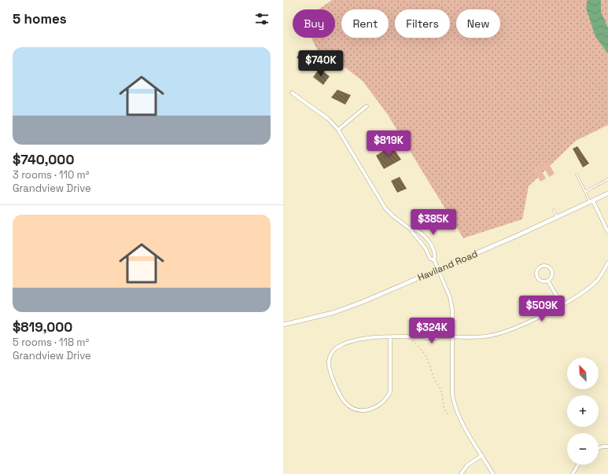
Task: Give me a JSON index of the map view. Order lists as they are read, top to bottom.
{
  "streets": {
    "street": ["Haviland Road"]
  },
  "north": "top left",
  "page": {
    "heading": "5 homes",
    "chip": [
      "Buy",
      "Rent",
      "Filters",
      "New"
    ],
    "list": [
      {
        "name": "$740,000",
        "note": "3 rooms · 110 m² · Grandview Drive"
      },
      {
        "name": "$819,000",
        "note": "5 rooms · 118 m² · Grandview Drive"
      }
    ],
    "price": [
      "$740K",
      "$819K",
      "$385K",
      "$509K",
      "$324K"
    ],
    "map_buttons": ["+", "−"]
  }
}
